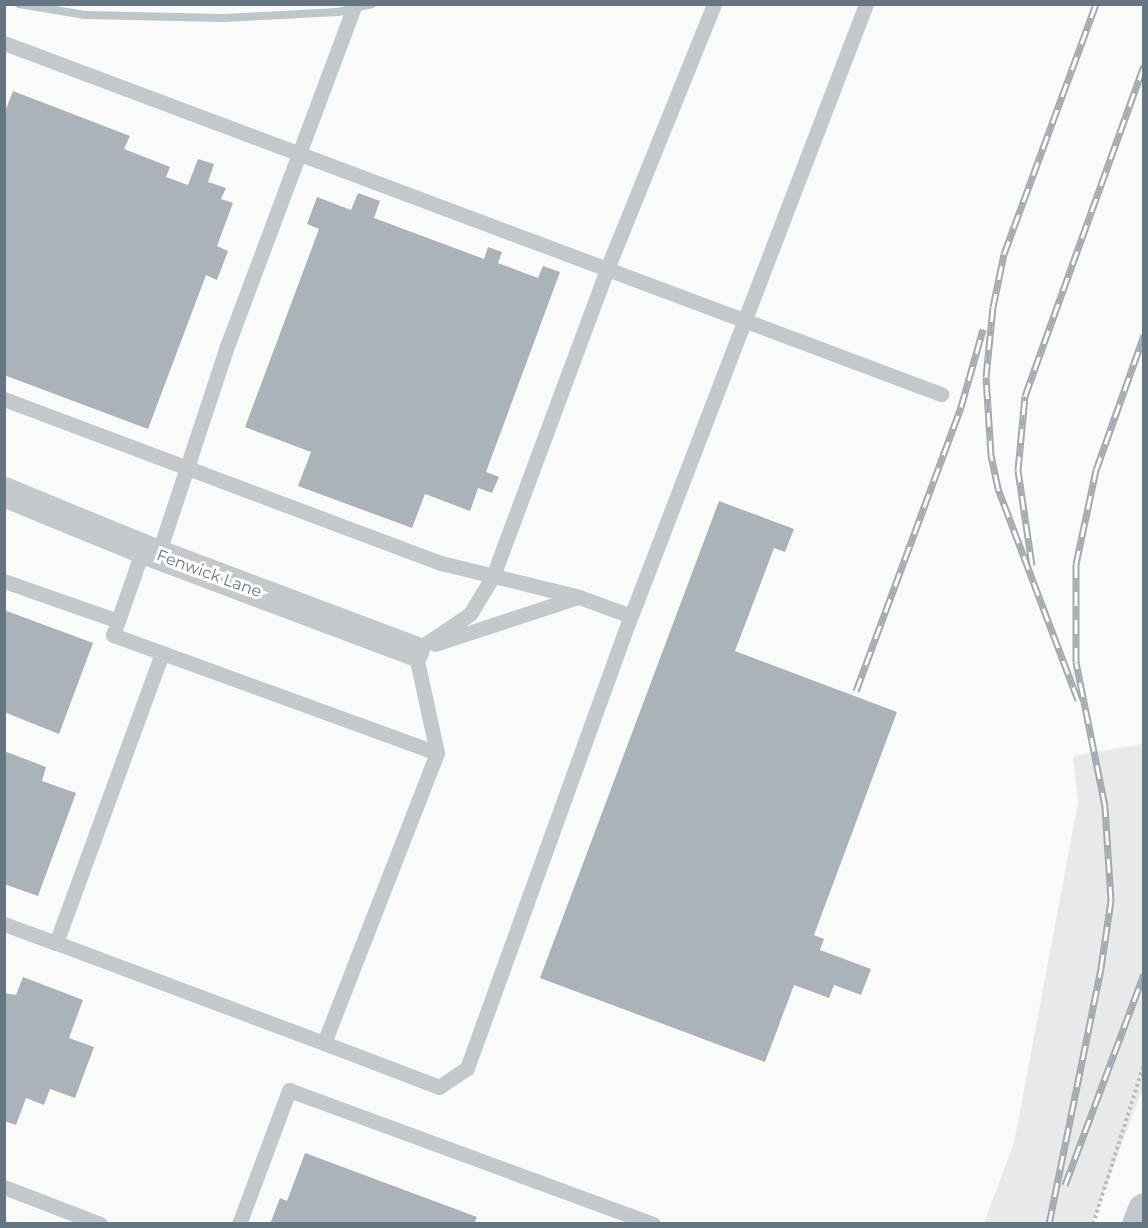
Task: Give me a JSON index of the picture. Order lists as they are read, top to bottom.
{
  "streets": {
    "street": ["Fenwick Lane"]
  }
}
